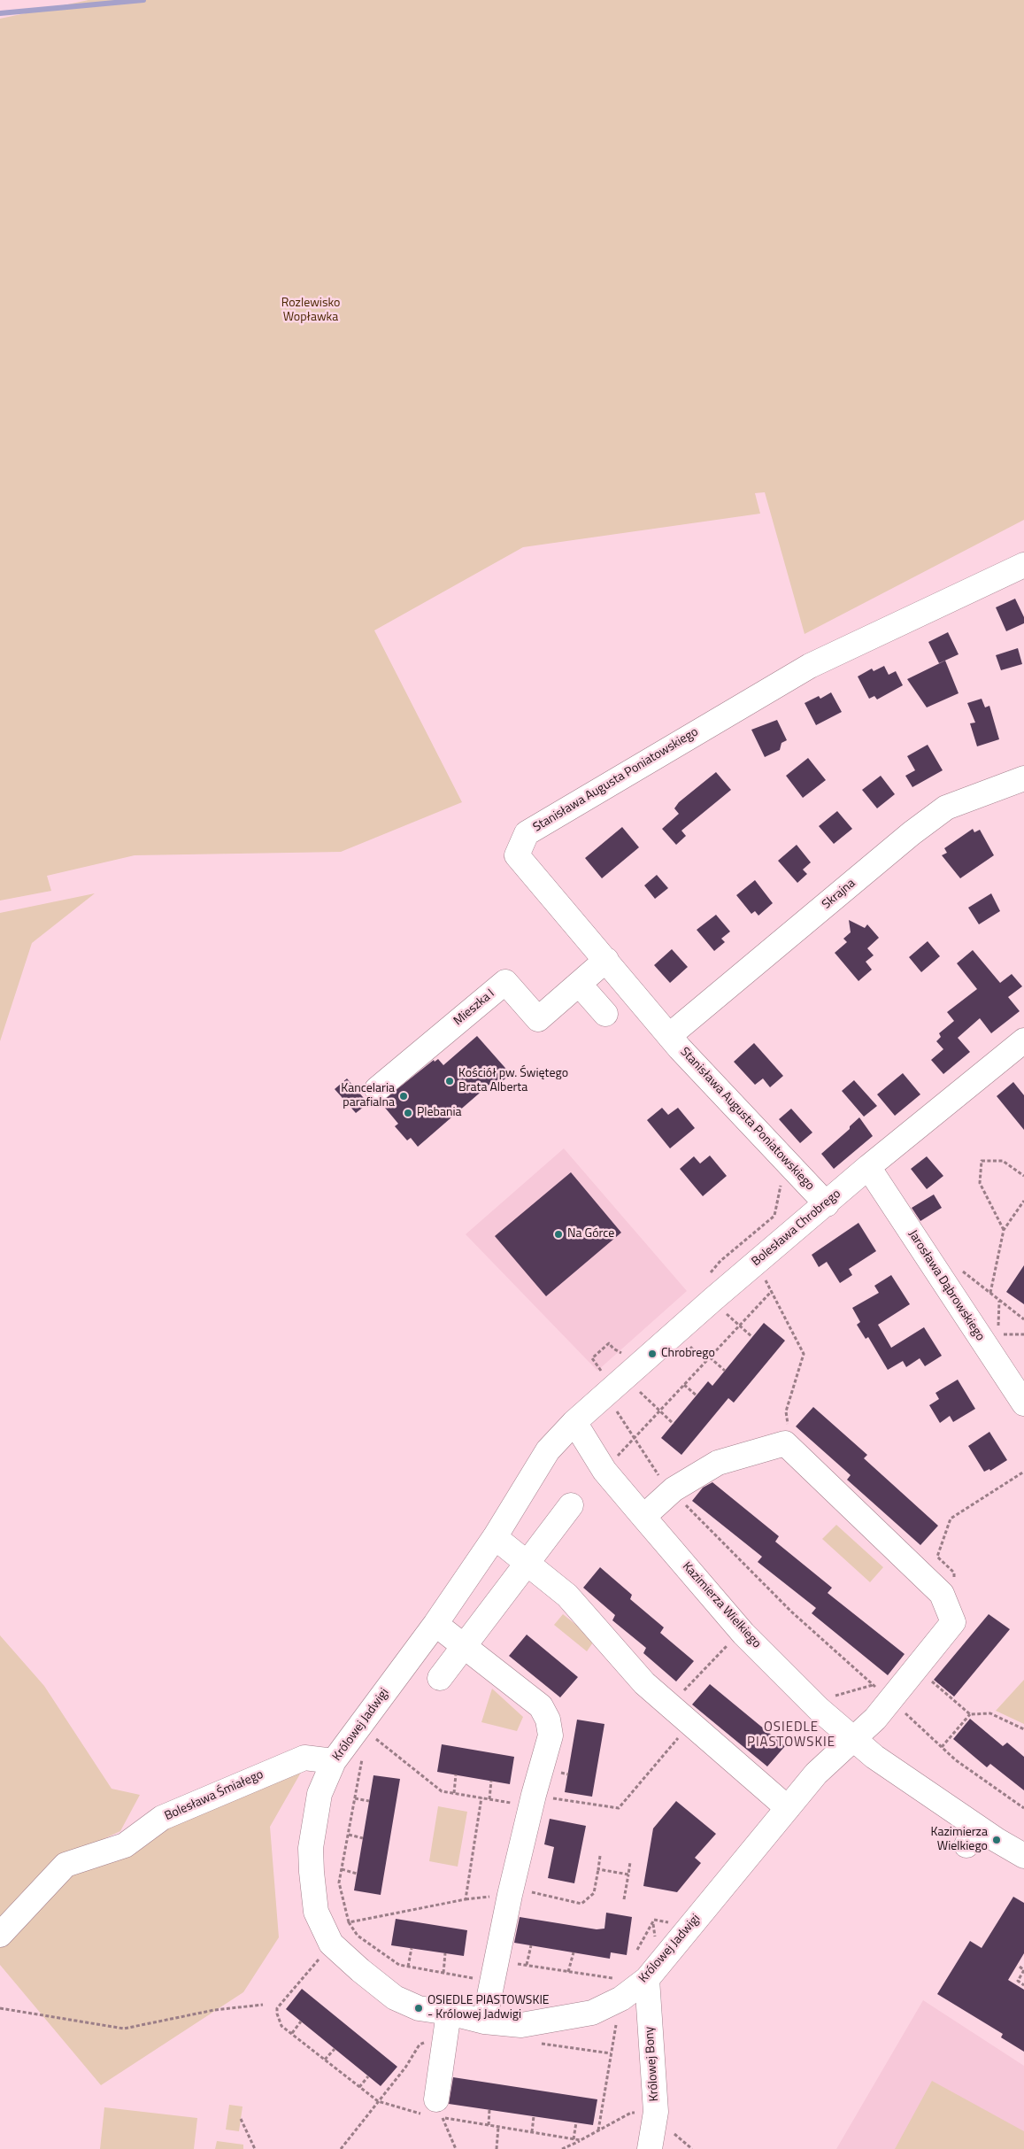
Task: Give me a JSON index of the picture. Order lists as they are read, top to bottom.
{
  "streets": {
    "street": [
      "Stanisława Augusta Poniatowskiego",
      "Skrajna",
      "Mieszka I",
      "Bolesława Chrobrego",
      "Jarosława Dąbrowskiego",
      "Kazimierza Wielkiego",
      "Królowej Jadwigi",
      "Bolesława Śmiałego",
      "Królowej Bony"
    ]
  },
  "crossings": [
    ["Stanisława Augusta Poniatowskiego", "Skrajna"],
    ["Stanisława Augusta Poniatowskiego", "Mieszka I"],
    ["Stanisława Augusta Poniatowskiego", "Bolesława Chrobrego"],
    ["Bolesława Chrobrego", "Jarosława Dąbrowskiego"],
    ["Bolesława Chrobrego", "Kazimierza Wielkiego"],
    ["Bolesława Chrobrego", "Królowej Jadwigi"],
    ["Kazimierza Wielkiego", "Królowej Jadwigi"],
    ["Królowej Jadwigi", "Bolesława Śmiałego"],
    ["Królowej Jadwigi", "Królowej Bony"]
  ],
  "districts": ["OSIEDLE PIASTOWSKIE"],
  "parks": ["Rozlewisko Wopławka"],
  "places": [
    "Kościół pw. Świętego Brata Alberta",
    "Kancelaria parafialna",
    "Plebania",
    "Na Górce",
    "Chrobrego",
    "Kazimierza Wielkiego",
    "OSIEDLE PIASTOWSKIE - Królowej Jadwigi"
  ]
}
